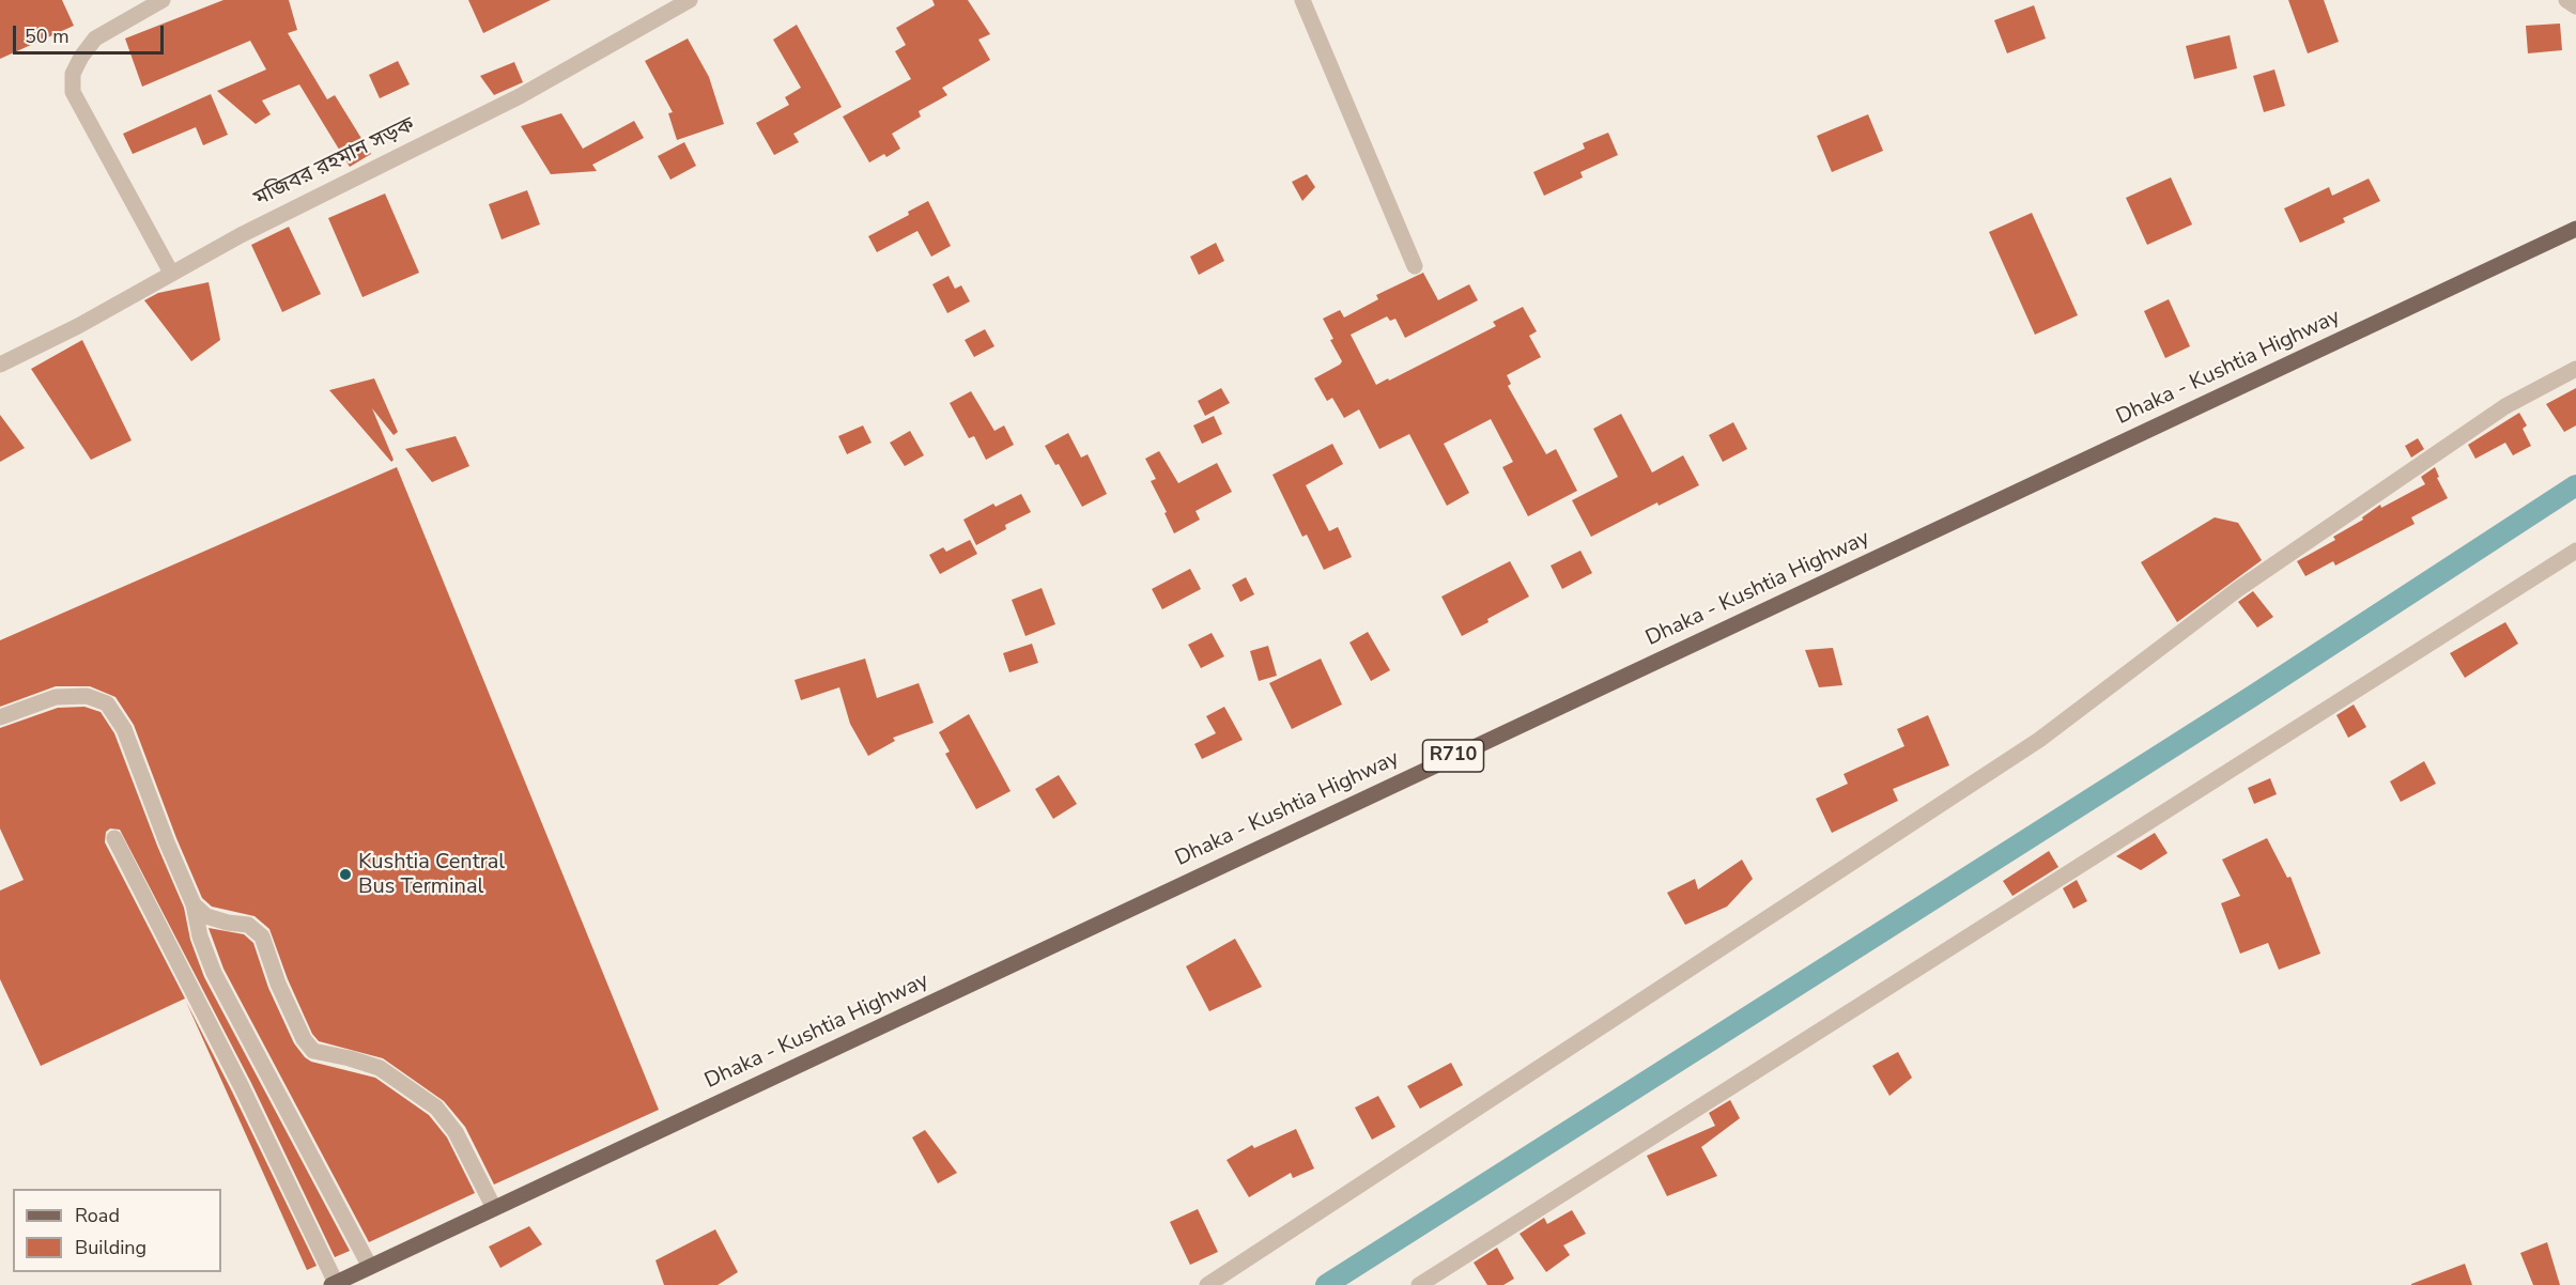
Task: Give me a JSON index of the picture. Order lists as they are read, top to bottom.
{
  "streets": {
    "main road": ["Dhaka - Kushtia Highway", "R710"],
    "street": ["মজিবর রহমান সড়ক"]
  },
  "places": ["Kushtia Central Bus Terminal"],
  "legend": ["Road", "Building"],
  "scale_bar": "50 m"
}
